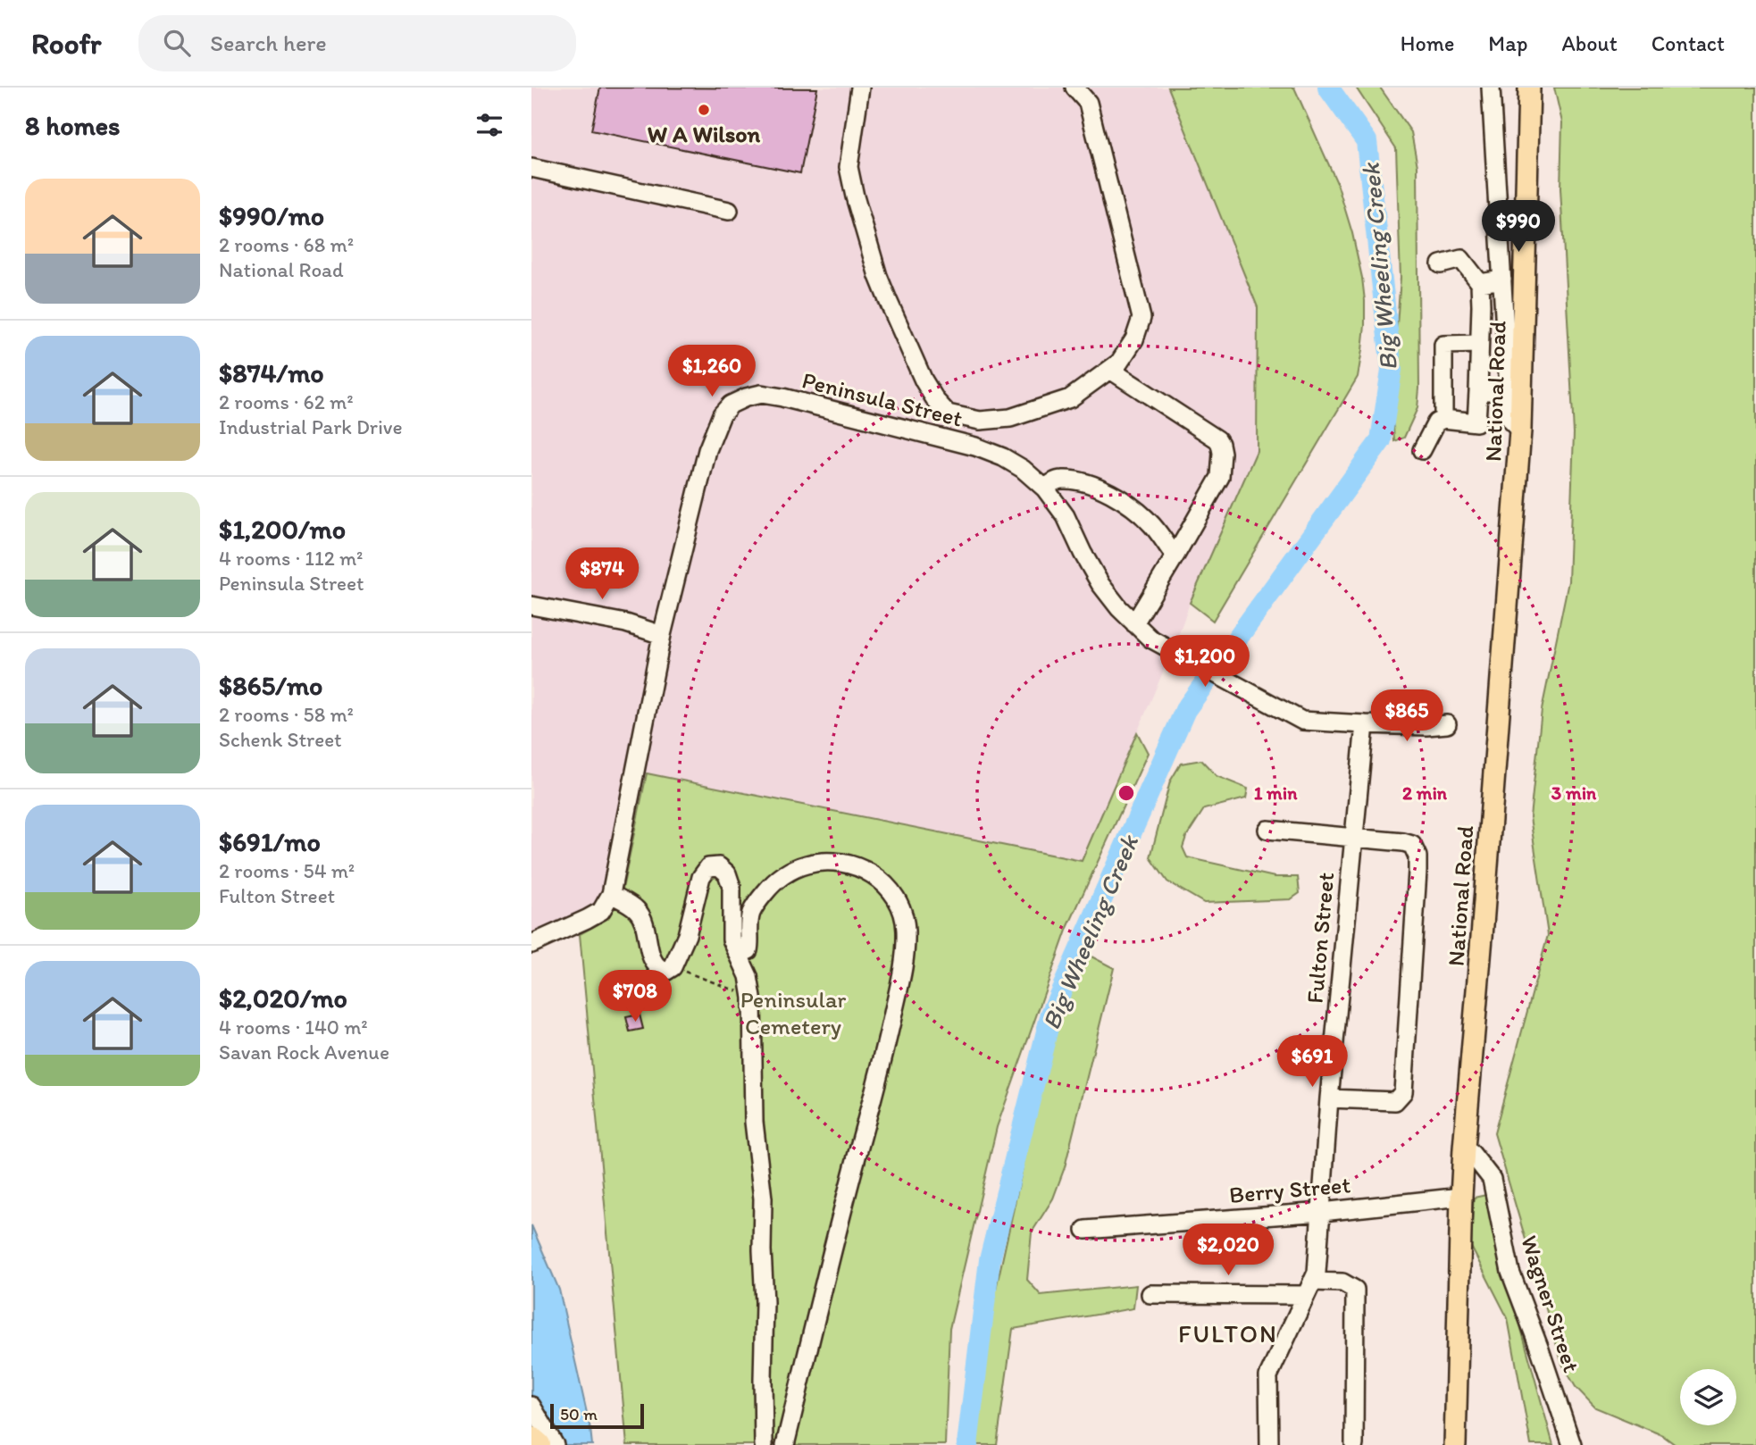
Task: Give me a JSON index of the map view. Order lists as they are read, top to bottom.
{
  "streets": {
    "main road": ["National Road"],
    "street": [
      "Peninsula Street",
      "Fulton Street",
      "Berry Street",
      "Wagner Street"
    ]
  },
  "crossings": [
    ["National Road", "Berry Street"],
    ["National Road", "Wagner Street"],
    ["Peninsula Street", "Fulton Street"],
    ["Fulton Street", "Berry Street"]
  ],
  "districts": ["FULTON"],
  "water": ["Big Wheeling Creek"],
  "parks": ["Peninsular Cemetery"],
  "places": ["W A Wilson"],
  "scale_bar": "50 m",
  "page": {
    "header": "Roofr",
    "search": "Search here",
    "nav": [
      "Home",
      "Map",
      "About",
      "Contact"
    ],
    "heading": "8 homes",
    "list": [
      {
        "name": "$990/mo",
        "note": "2 rooms · 68 m² · National Road"
      },
      {
        "name": "$874/mo",
        "note": "2 rooms · 62 m² · Industrial Park Drive"
      },
      {
        "name": "$1,200/mo",
        "note": "4 rooms · 112 m² · Peninsula Street"
      },
      {
        "name": "$865/mo",
        "note": "2 rooms · 58 m² · Schenk Street"
      },
      {
        "name": "$691/mo",
        "note": "2 rooms · 54 m² · Fulton Street"
      },
      {
        "name": "$2,020/mo",
        "note": "4 rooms · 140 m² · Savan Rock Avenue"
      }
    ],
    "price": [
      "$990",
      "$1,260",
      "$874",
      "$1,200",
      "$865",
      "$708",
      "$691",
      "$2,020"
    ],
    "scale": "50 m"
  },
  "rings": ["1 min", "2 min", "3 min"]
}
